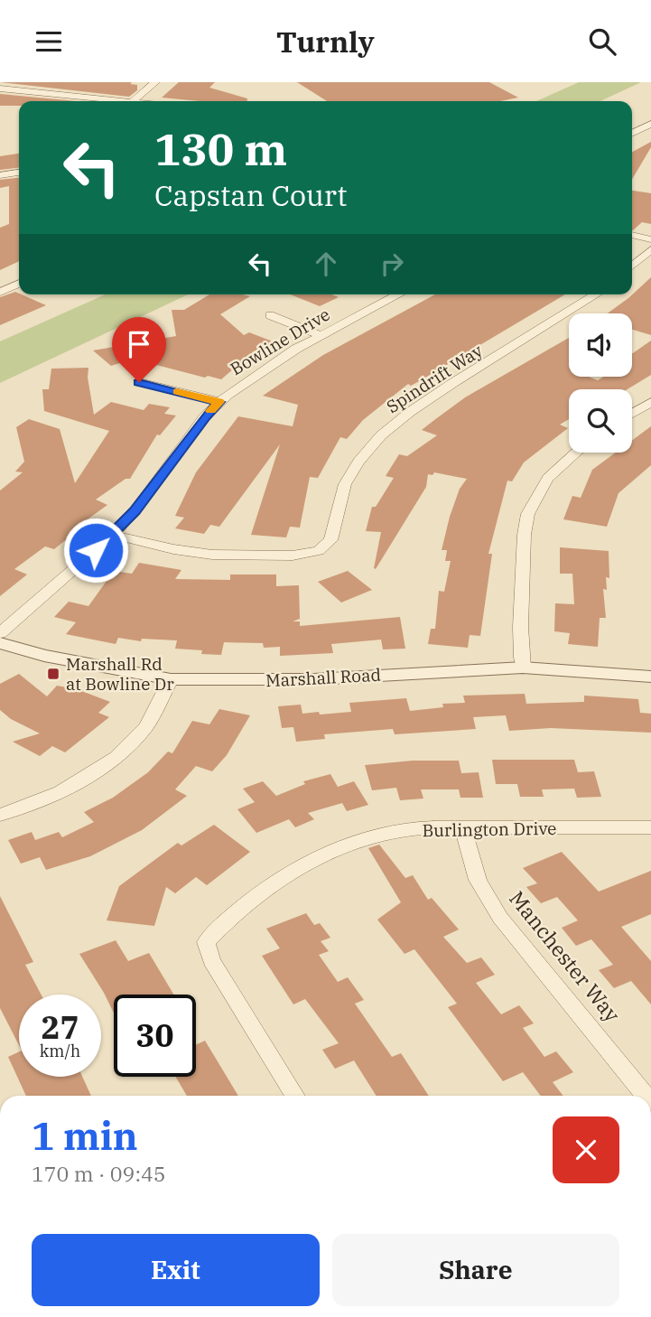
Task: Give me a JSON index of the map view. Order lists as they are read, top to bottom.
{
  "streets": {
    "street": [
      "Bowline Drive",
      "Spindrift Way",
      "Marshall Road",
      "Burlington Drive",
      "Manchester Way"
    ]
  },
  "crossings": [
    ["Bowline Drive", "Spindrift Way"],
    ["Burlington Drive", "Manchester Way"]
  ],
  "places": {
    "transit": ["Marshall Rd at Bowline Dr"]
  },
  "page": {
    "header": "Turnly",
    "turn": ["130 m", "Capstan Court"],
    "speed": "27 km/h",
    "limit": "30",
    "heading": ["1 min", "170 m · 09:45"],
    "buttons": ["Exit", "Share"]
  }
}
